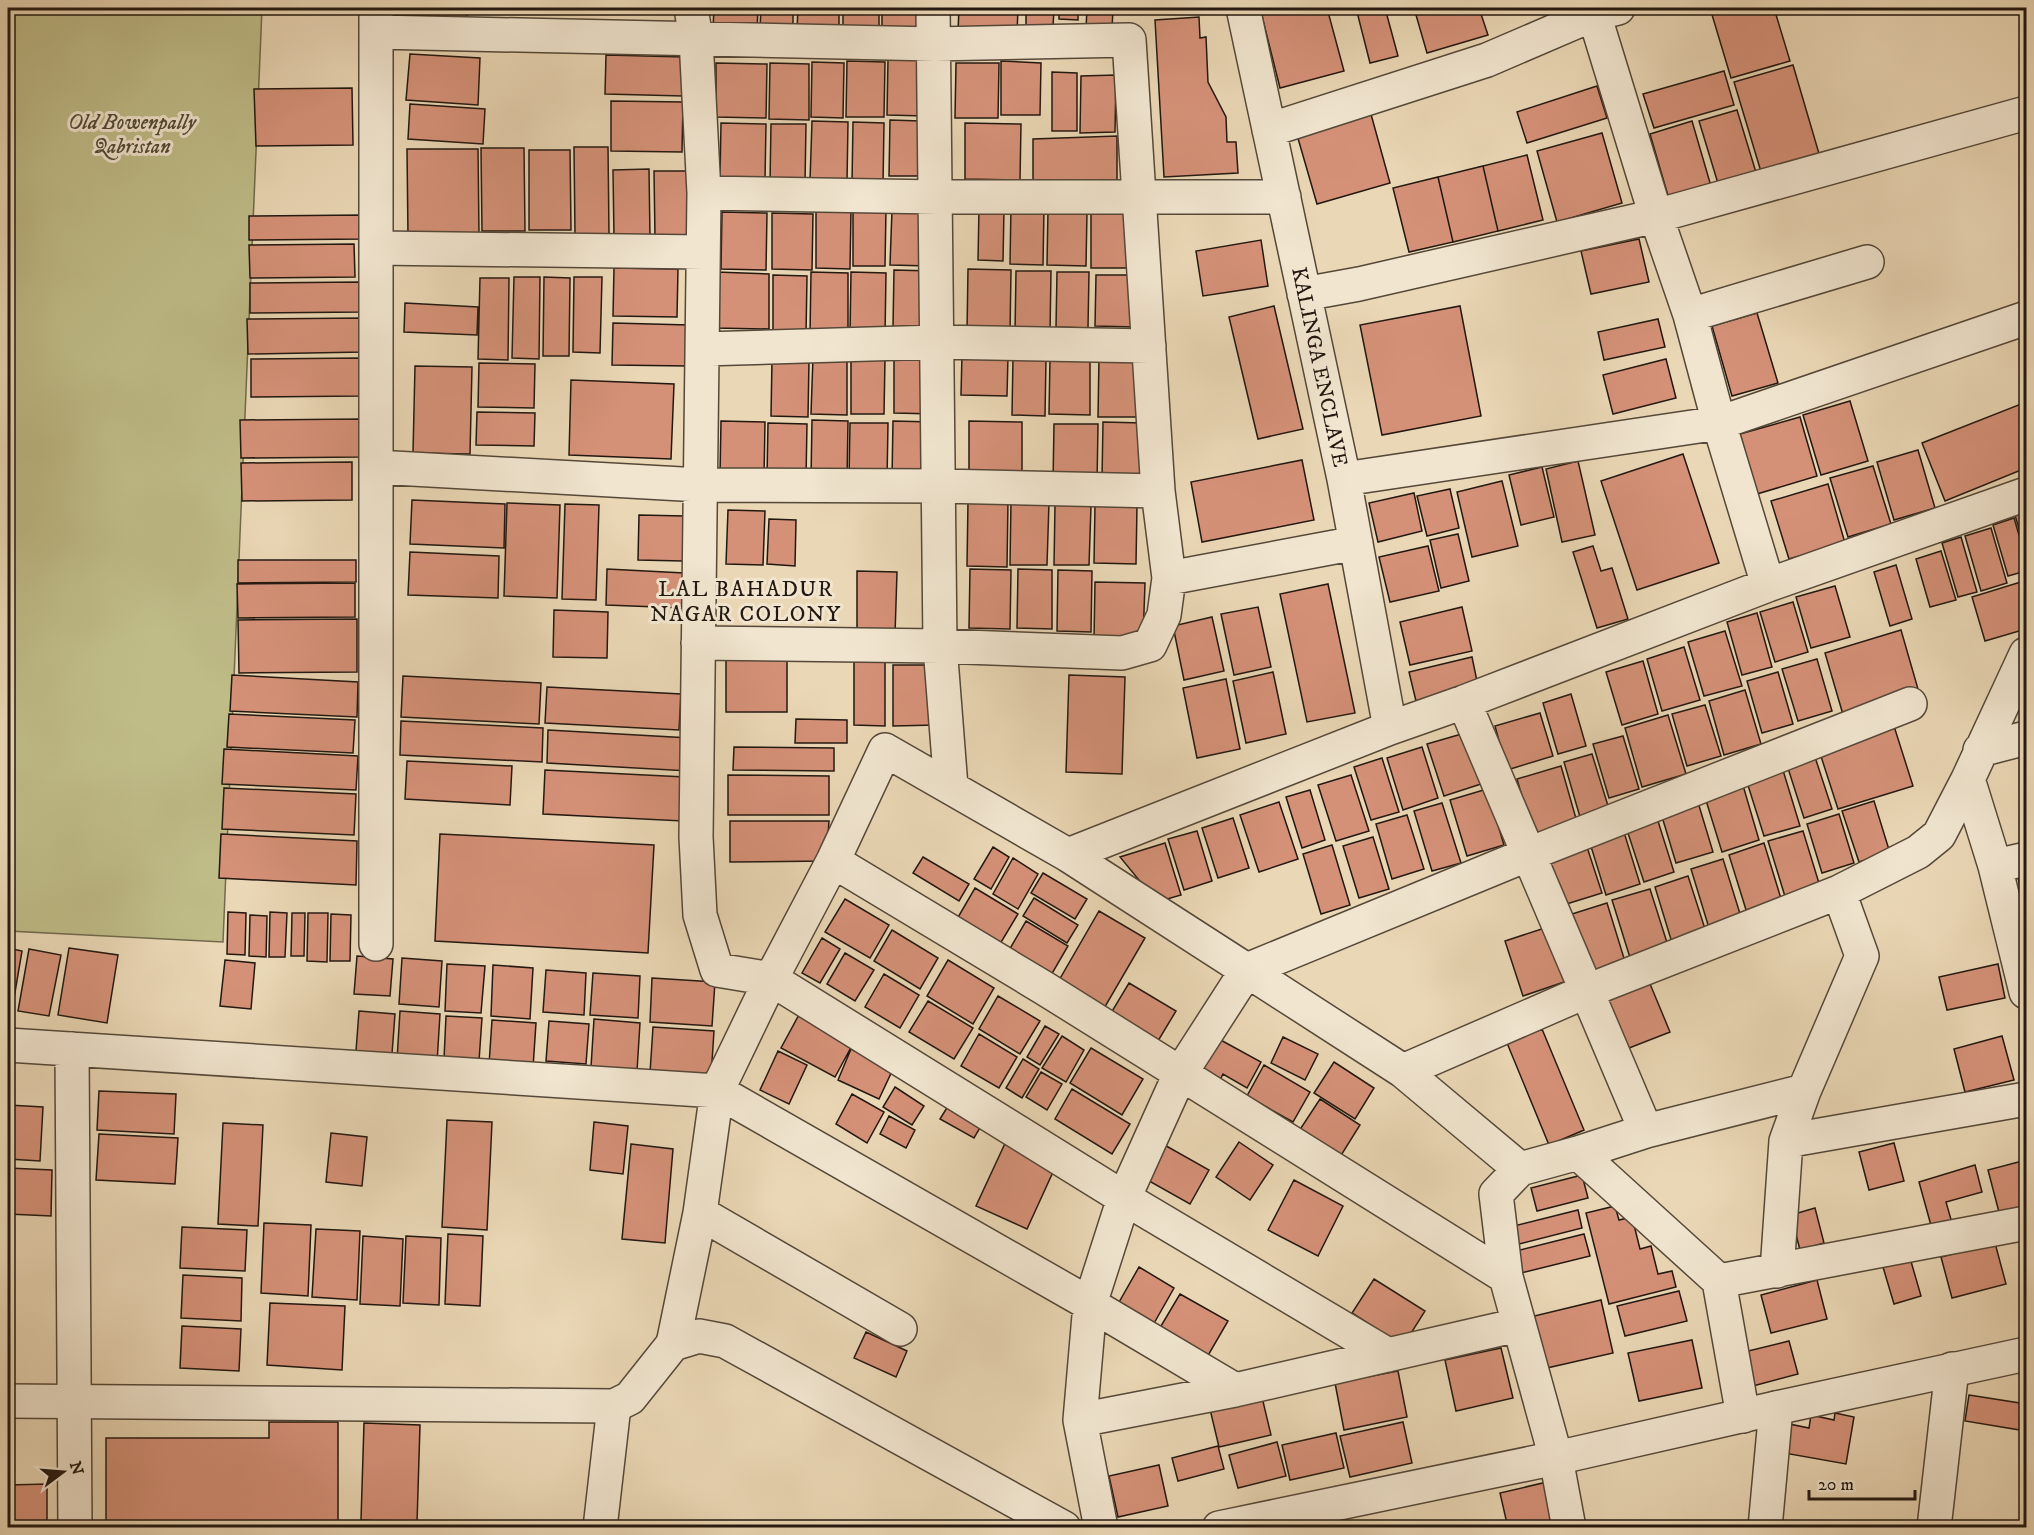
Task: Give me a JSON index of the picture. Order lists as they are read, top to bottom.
{
  "streets": {
    "street": ["KALINGA ENCLAVE"]
  },
  "districts": ["LAL BAHADUR NAGAR COLONY"],
  "parks": ["Old Bowenpally Qabristan"],
  "scale_bar": "20 m",
  "north": "right"
}
